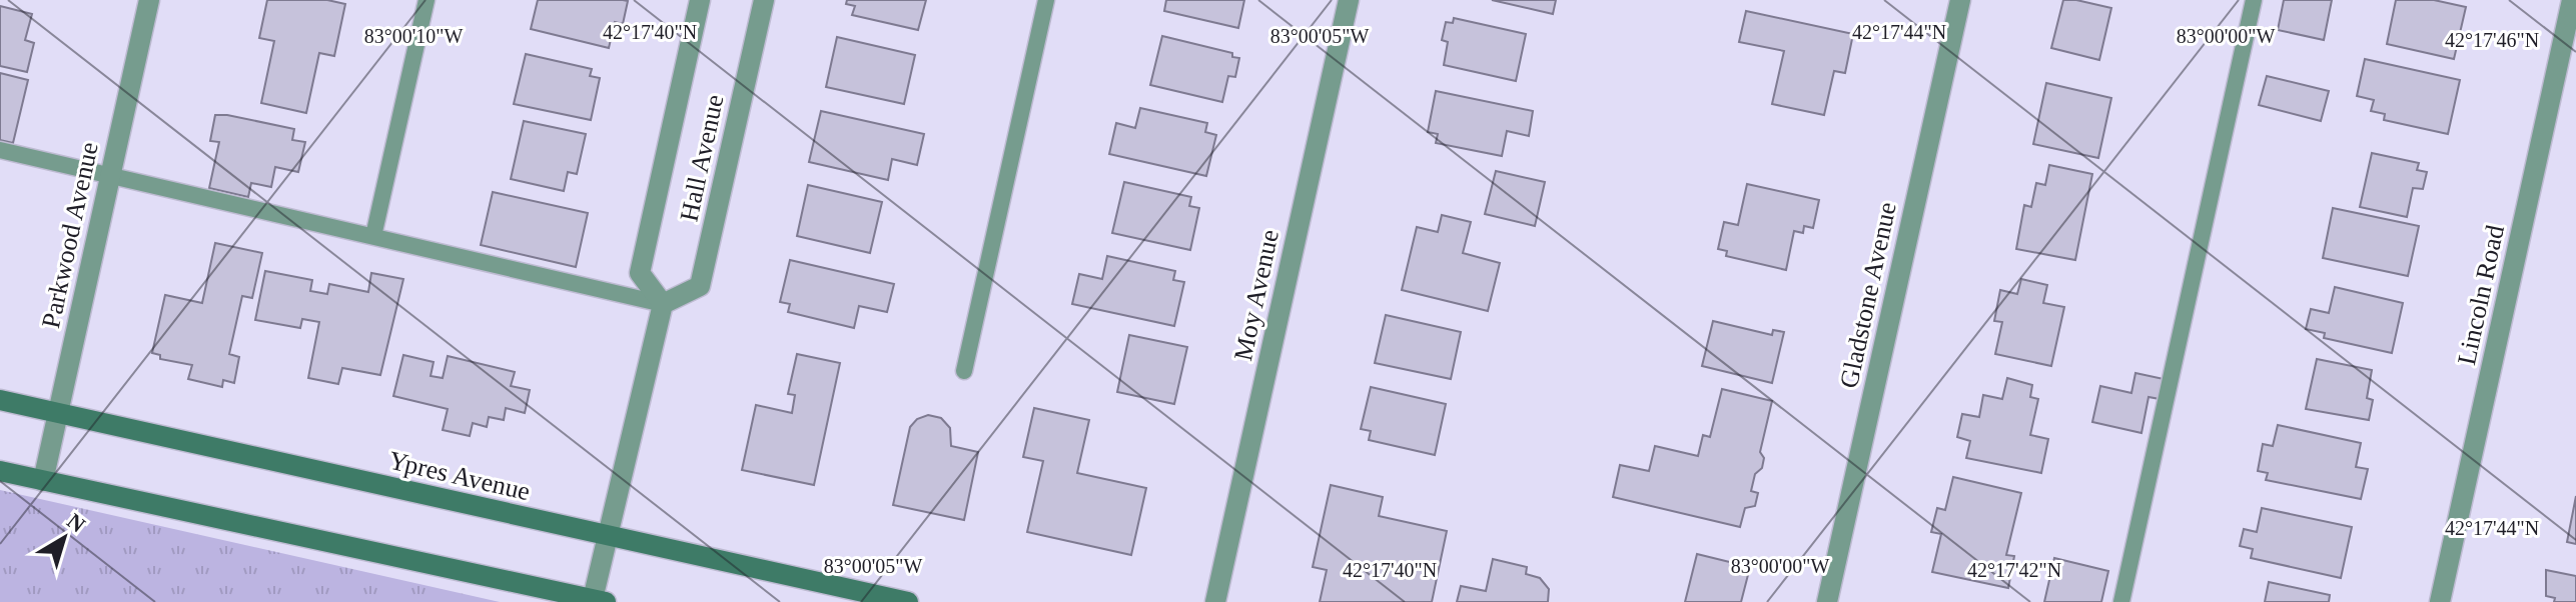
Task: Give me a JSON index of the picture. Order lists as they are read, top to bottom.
{
  "streets": {
    "main road": ["Ypres Avenue"],
    "street": [
      "Hall Avenue",
      "Parkwood Avenue",
      "Moy Avenue",
      "Gladstone Avenue",
      "Lincoln Road"
    ]
  },
  "crossings": [
    ["Parkwood Avenue", "Ypres Avenue"]
  ],
  "north": "top right",
  "coordinates": [
    "42°17'40\"N",
    "42°17'44\"N",
    "83°00'10\"W",
    "83°00'05\"W",
    "83°00'00\"W",
    "42°17'46\"N",
    "42°17'42\"N"
  ]
}
